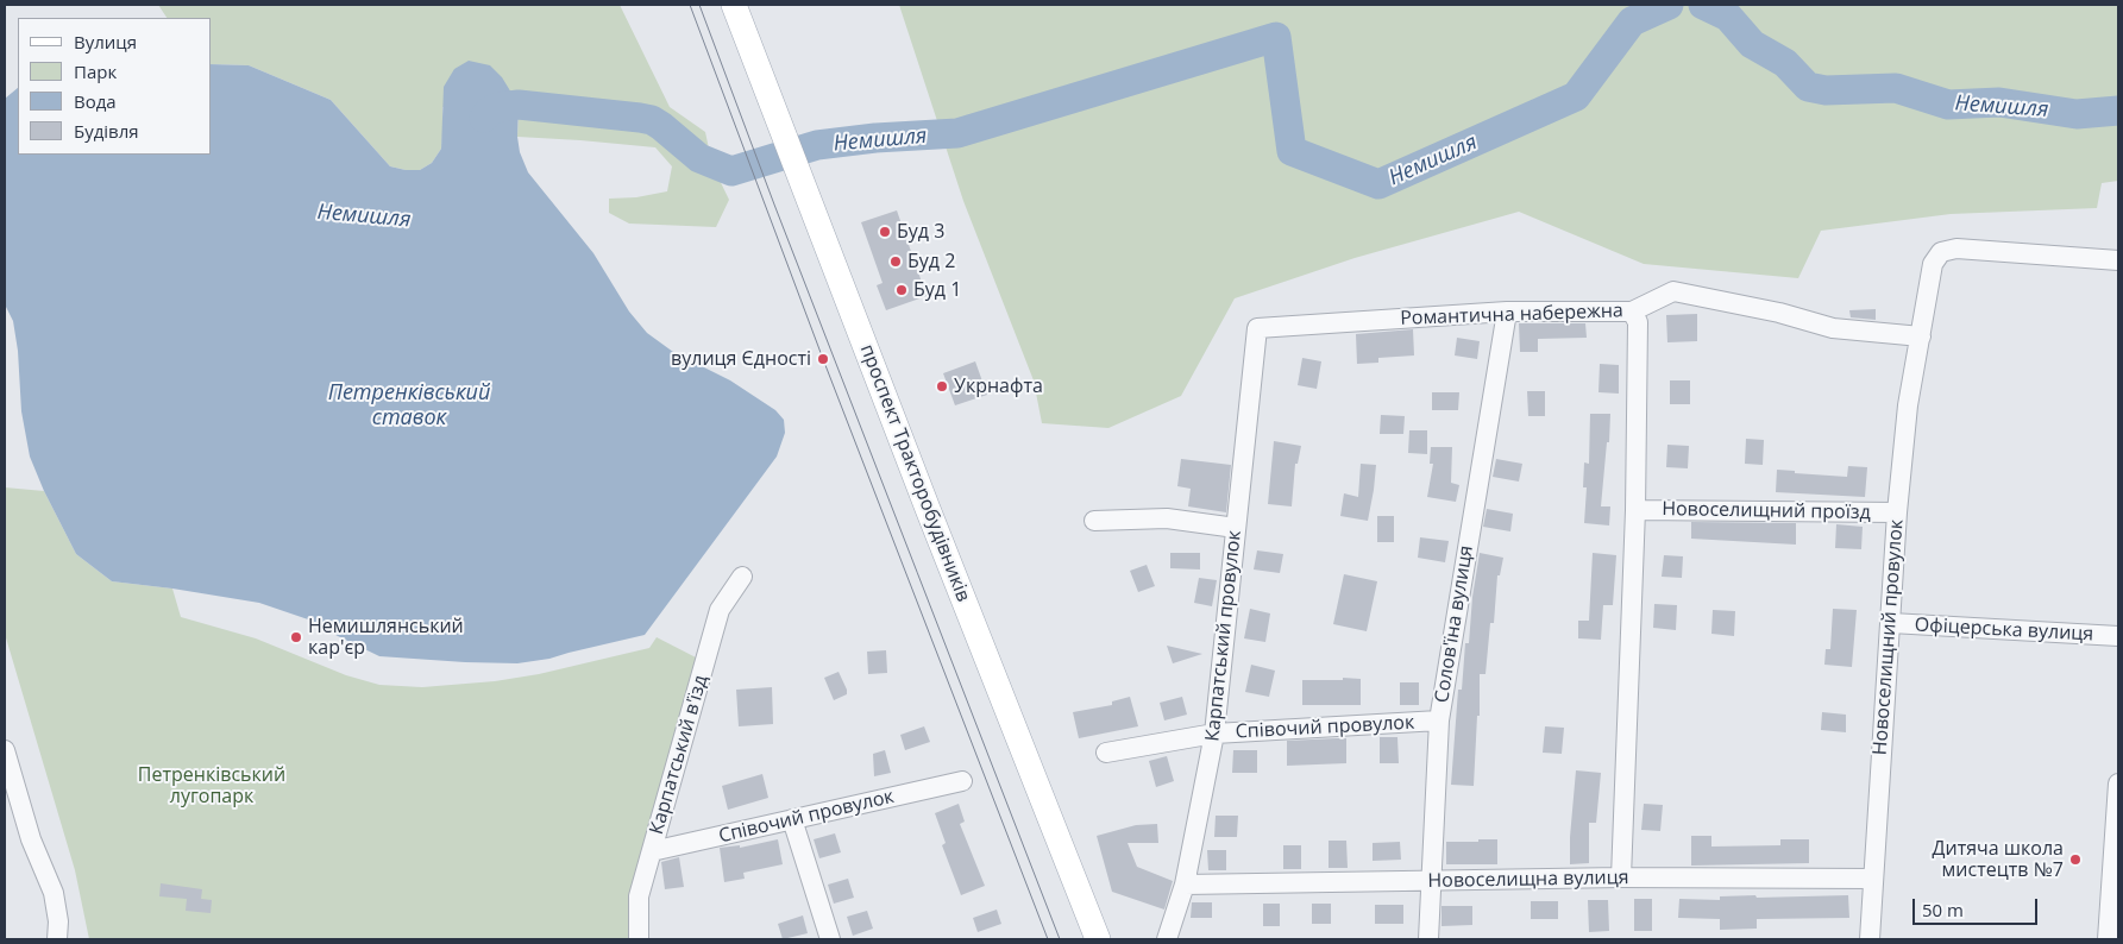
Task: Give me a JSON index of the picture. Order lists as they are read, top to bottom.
{
  "streets": {
    "main road": ["проспект Тракторобудівників"],
    "street": [
      "Романтична набережна",
      "Новоселищний проїзд",
      "Солов'їна вулиця",
      "Офіцерська вулиця",
      "Карпатський провулок",
      "Новоселищний провулок",
      "Співочий провулок",
      "Карпатський в'їзд",
      "Новоселищна вулиця"
    ]
  },
  "crossings": [
    ["Романтична набережна", "Солов'їна вулиця"],
    ["Романтична набережна", "Карпатський провулок"],
    ["Романтична набережна", "Новоселищний провулок"],
    ["Новоселищний проїзд", "Новоселищний провулок"],
    ["Солов'їна вулиця", "Співочий провулок"],
    ["Солов'їна вулиця", "Новоселищна вулиця"],
    ["Офіцерська вулиця", "Новоселищний провулок"],
    ["Карпатський провулок", "Співочий провулок"],
    ["Карпатський провулок", "Новоселищна вулиця"],
    ["Новоселищний провулок", "Новоселищна вулиця"],
    ["Співочий провулок", "Карпатський в'їзд"]
  ],
  "water": ["Немишля", "Петренківський ставок"],
  "parks": ["Петренківський лугопарк"],
  "places": [
    "Буд 3",
    "Буд 2",
    "Буд 1",
    "вулиця Єдності",
    "Укрнафта",
    "Немишлянський кар'єр",
    "Дитяча школа мистецтв №7"
  ],
  "legend": [
    "Вулиця",
    "Парк",
    "Вода",
    "Будівля"
  ],
  "scale_bar": "50 m"
}
